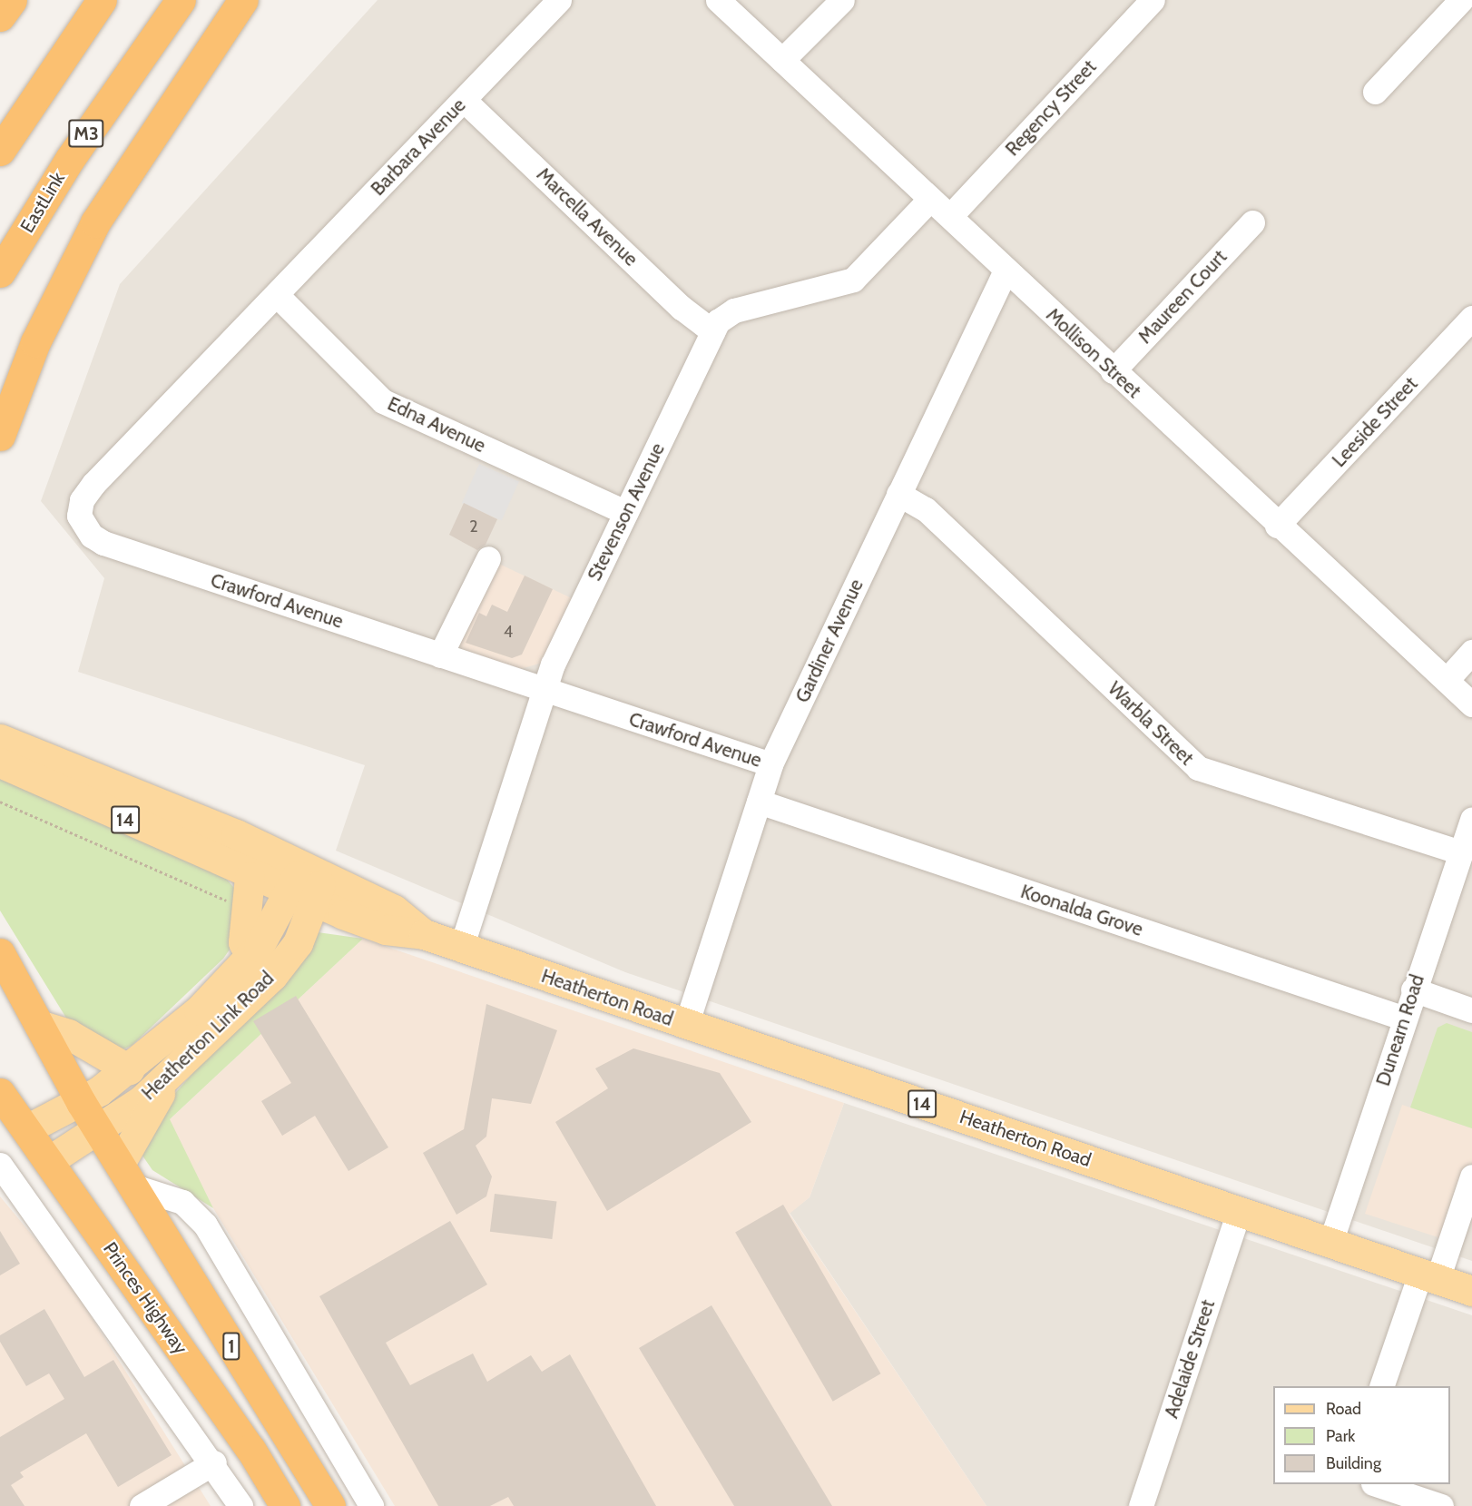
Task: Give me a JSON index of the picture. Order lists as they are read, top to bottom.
{
  "streets": {
    "highway": [
      "M3",
      "EastLink",
      "Princes Highway",
      "1"
    ],
    "main road": ["14", "Heatherton Road", "Heatherton Link Road"],
    "street": [
      "Regency Street",
      "Barbara Avenue",
      "Marcella Avenue",
      "Maureen Court",
      "Mollison Street",
      "Leeside Street",
      "Edna Avenue",
      "Stevenson Avenue",
      "Crawford Avenue",
      "Gardiner Avenue",
      "Warbla Street",
      "Koonalda Grove",
      "Dunearn Road",
      "Adelaide Street"
    ]
  },
  "crossings": [
    ["Regency Street", "Mollison Street"],
    ["Barbara Avenue", "Marcella Avenue"],
    ["Barbara Avenue", "Edna Avenue"],
    ["Barbara Avenue", "Crawford Avenue"],
    ["Marcella Avenue", "Stevenson Avenue"],
    ["Maureen Court", "Mollison Street"],
    ["Mollison Street", "Leeside Street"],
    ["Mollison Street", "Stevenson Avenue"],
    ["Mollison Street", "Gardiner Avenue"],
    ["Edna Avenue", "Stevenson Avenue"],
    ["Edna Avenue", "Crawford Avenue"],
    ["Stevenson Avenue", "Crawford Avenue"],
    ["Stevenson Avenue", "Heatherton Road"],
    ["Crawford Avenue", "Gardiner Avenue"],
    ["Gardiner Avenue", "Warbla Street"],
    ["Gardiner Avenue", "Koonalda Grove"],
    ["Gardiner Avenue", "Heatherton Road"],
    ["Warbla Street", "Dunearn Road"],
    ["Koonalda Grove", "Dunearn Road"],
    ["Heatherton Road", "Dunearn Road"],
    ["Heatherton Road", "Heatherton Link Road"],
    ["Heatherton Road", "Adelaide Street"],
    ["Heatherton Link Road", "Princes Highway"],
    ["Heatherton Link Road", "1"]
  ],
  "house_numbers": ["2", "4"],
  "legend": ["Road", "Park", "Building"]
}
